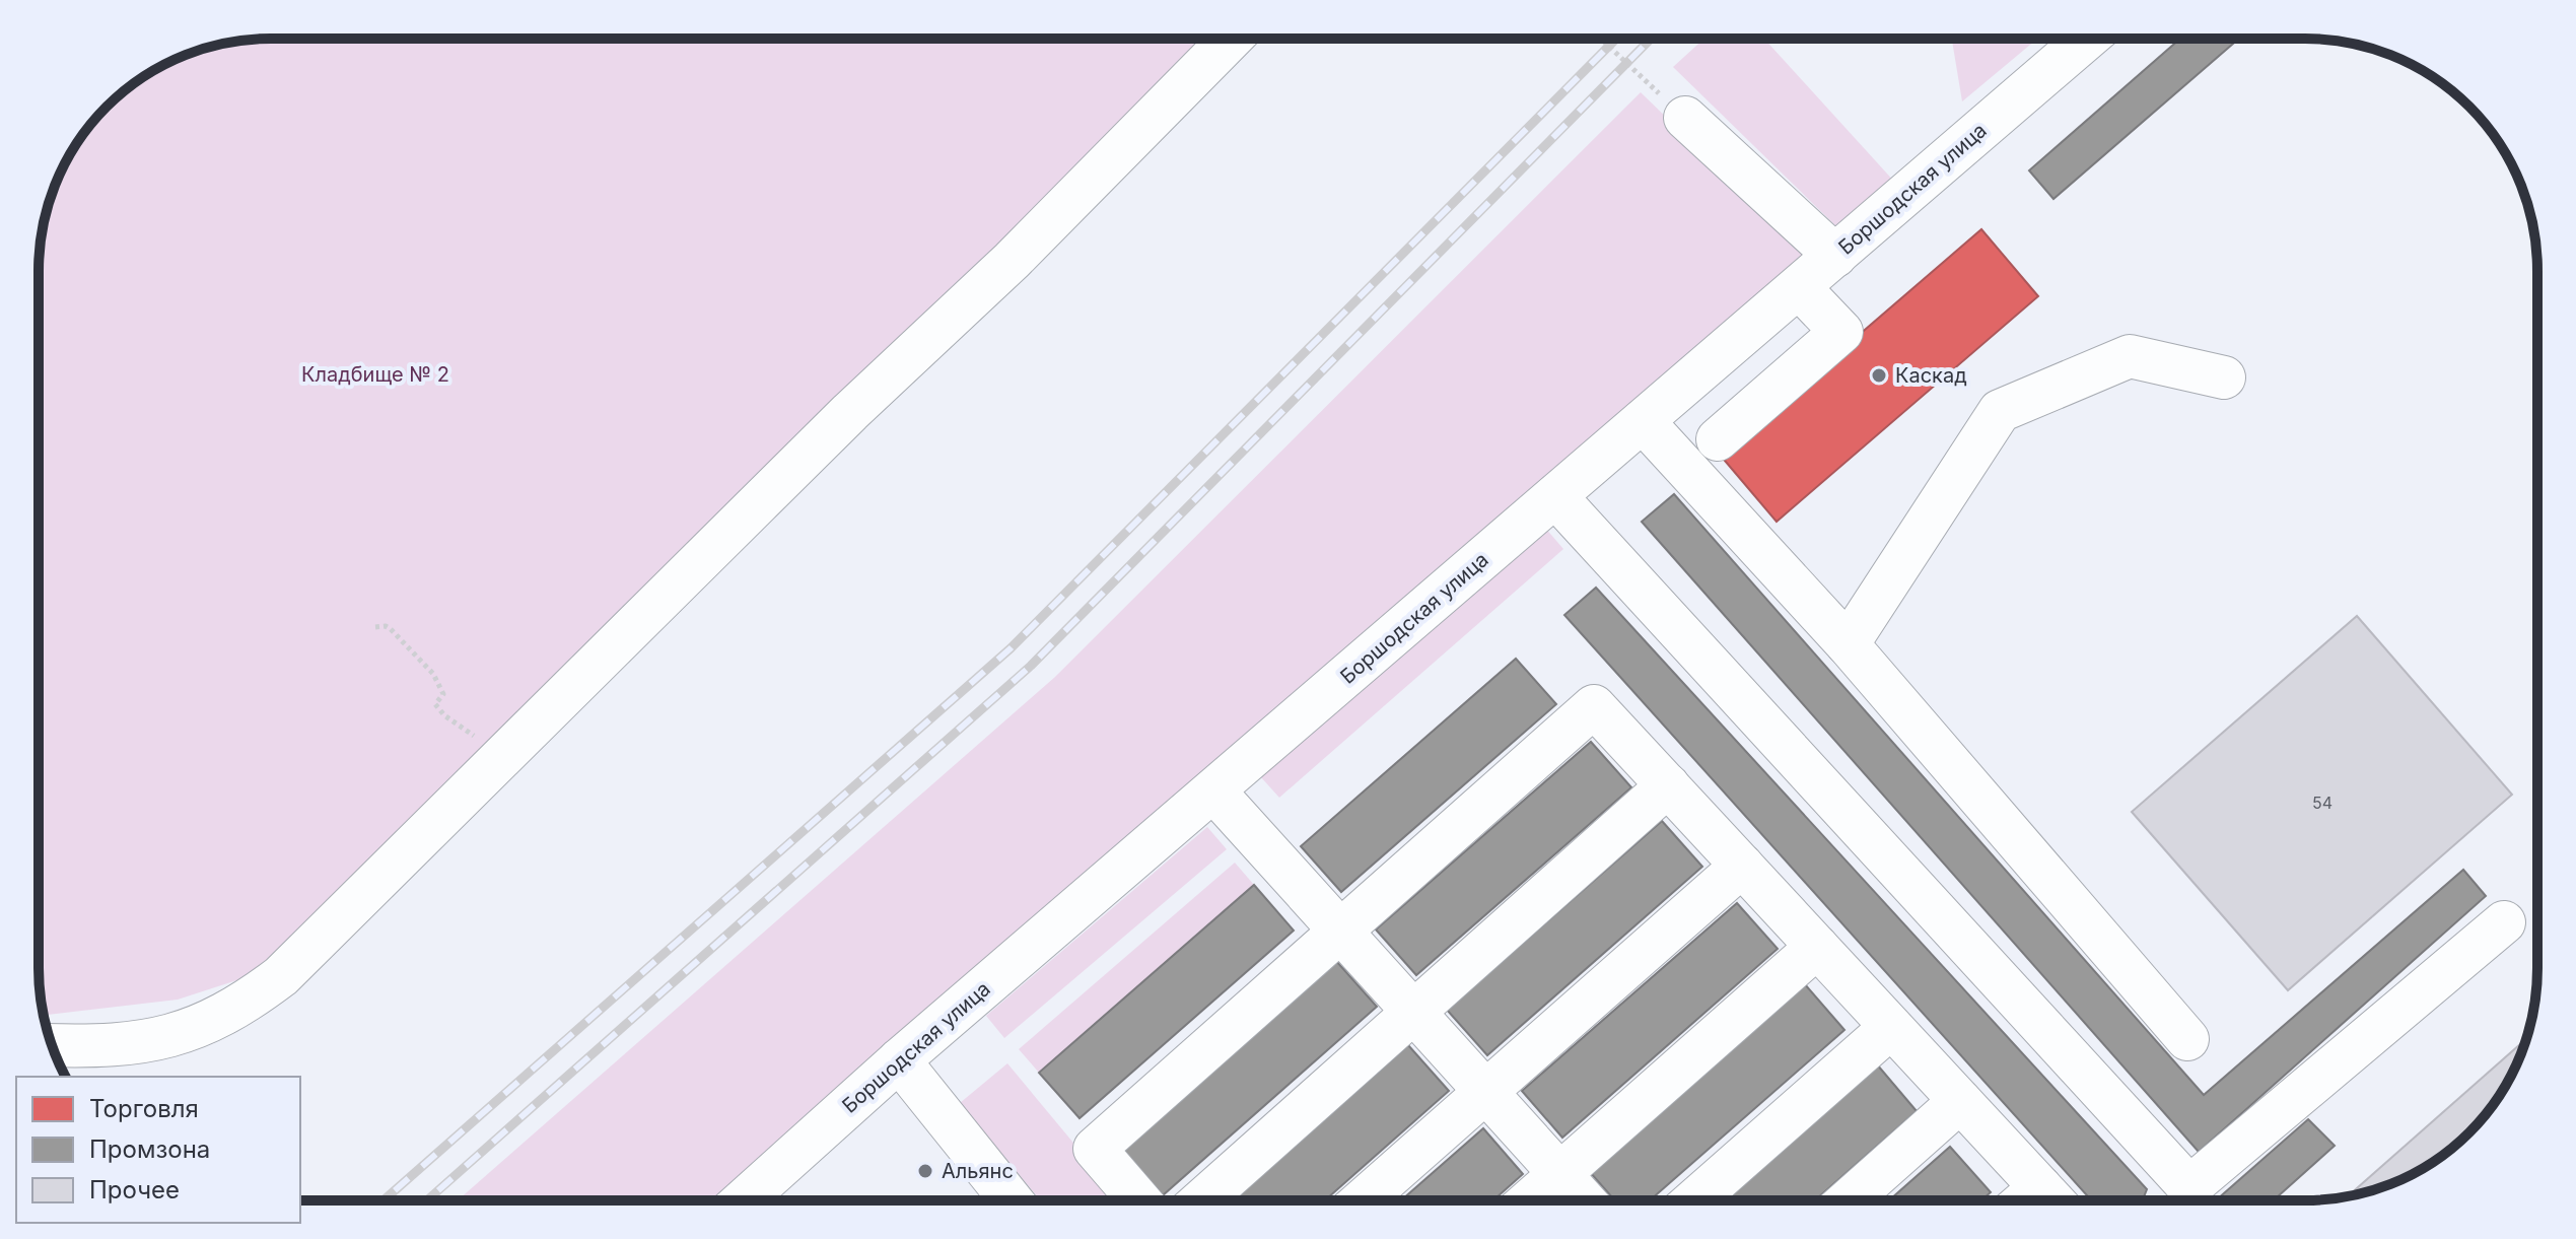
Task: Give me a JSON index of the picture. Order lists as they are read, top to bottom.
{
  "streets": {
    "street": ["Боршодская улица"]
  },
  "parks": ["Кладбище № 2"],
  "places": ["Каскад", "Альянс"],
  "house_numbers": ["54"],
  "legend": ["Торговля", "Промзона", "Прочее"]
}
